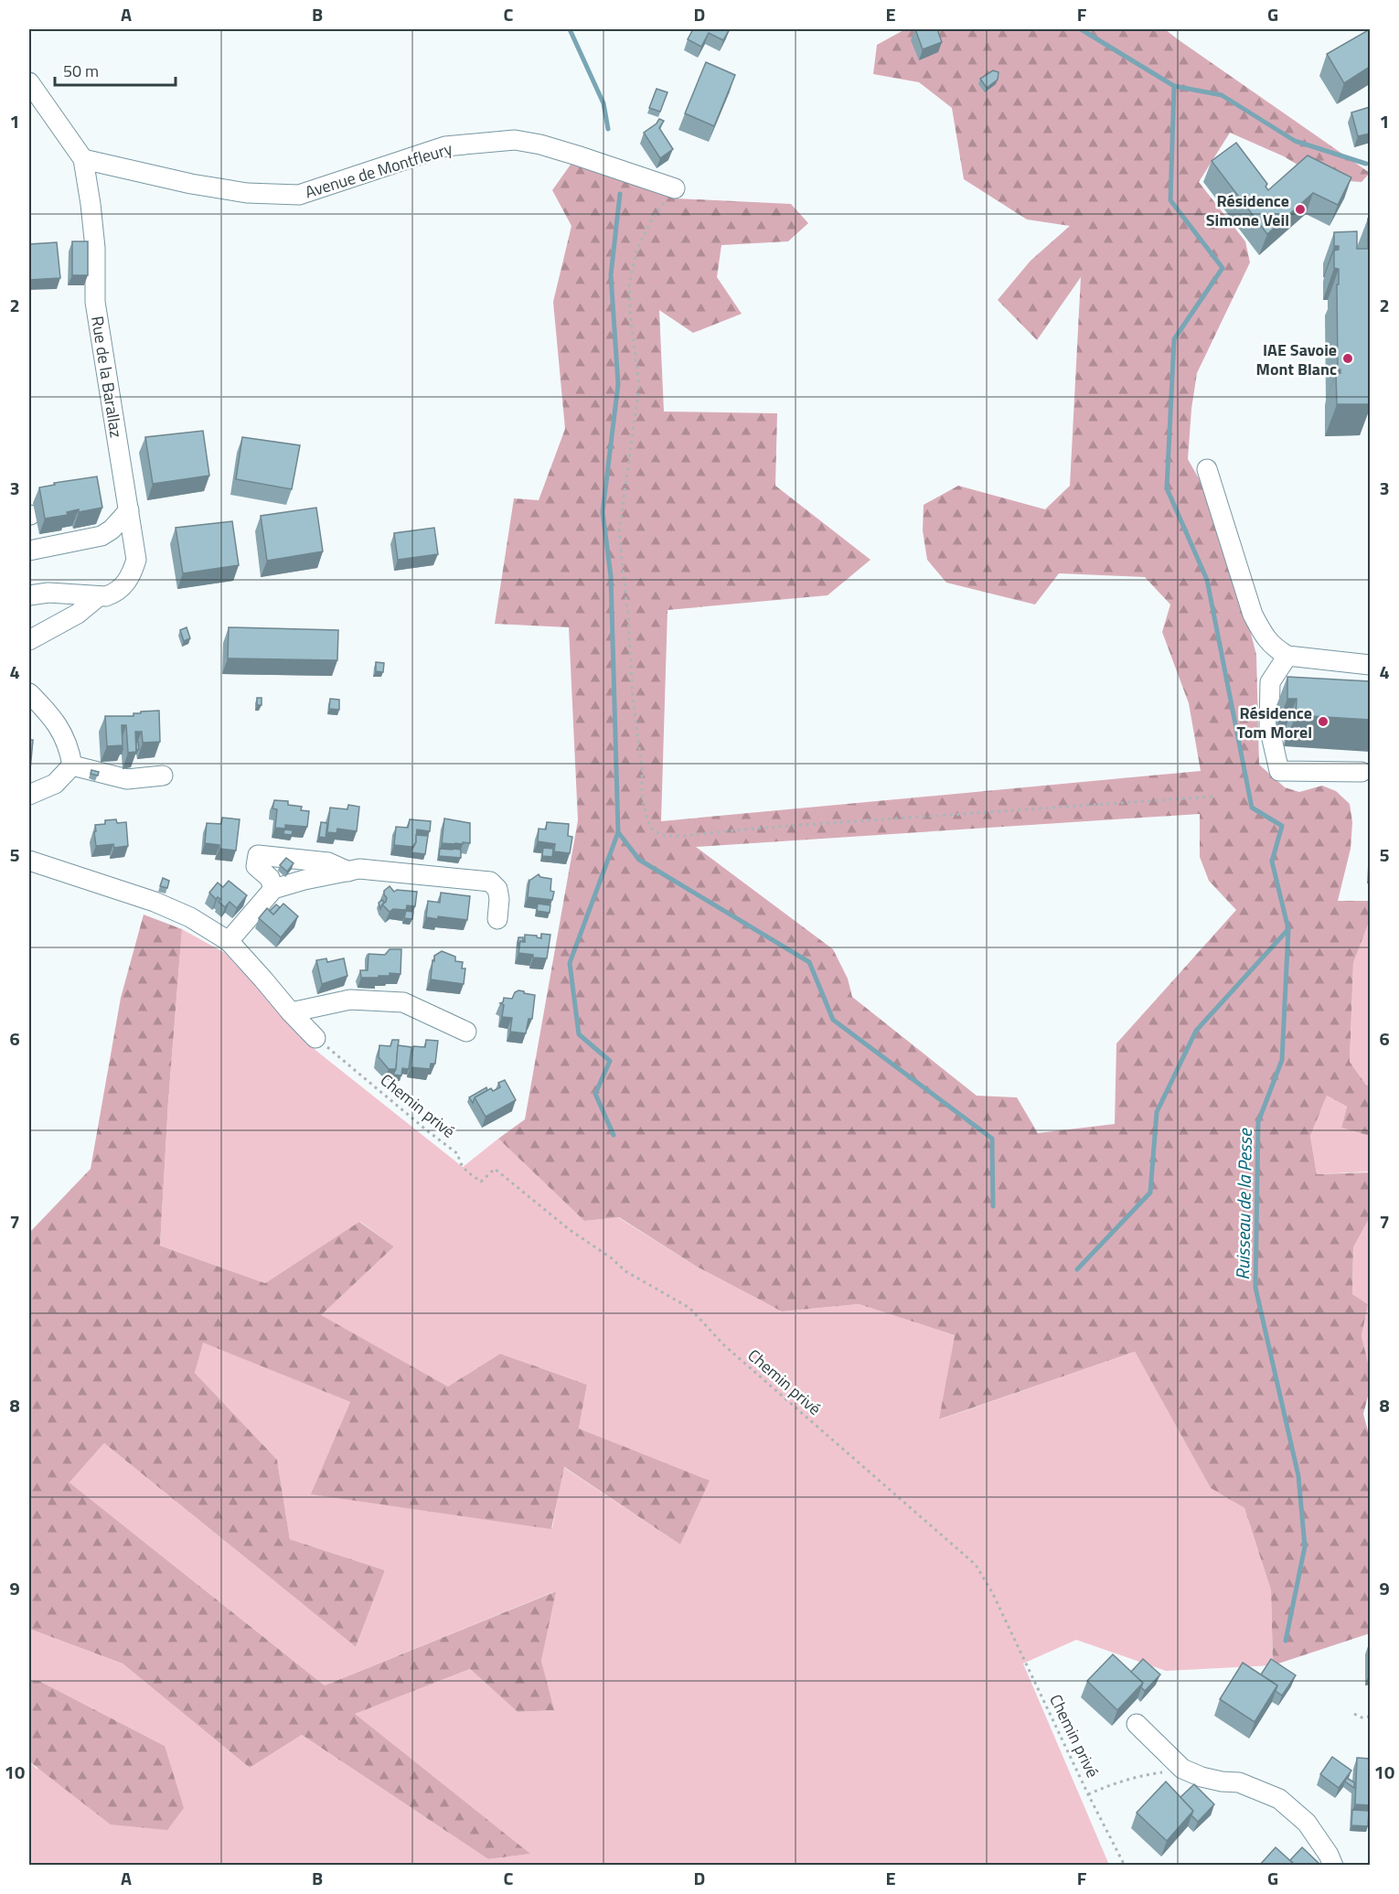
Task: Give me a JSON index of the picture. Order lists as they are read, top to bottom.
{
  "streets": {
    "street": ["Avenue de Montfleury", "Rue de la Barallaz"],
    "path": ["Chemin privé"]
  },
  "crossings": [
    ["Avenue de Montfleury", "Rue de la Barallaz"]
  ],
  "water": ["Ruisseau de la Pesse"],
  "places": ["Résidence Simone Veil", "IAE Savoie Mont Blanc", "Résidence Tom Morel"],
  "scale_bar": "50 m",
  "grid": {
    "columns": [
      "A",
      "B",
      "C",
      "D",
      "E",
      "F",
      "G"
    ],
    "rows": [
      "1",
      "2",
      "3",
      "4",
      "5",
      "6",
      "7",
      "8",
      "9",
      "10"
    ]
  }
}
